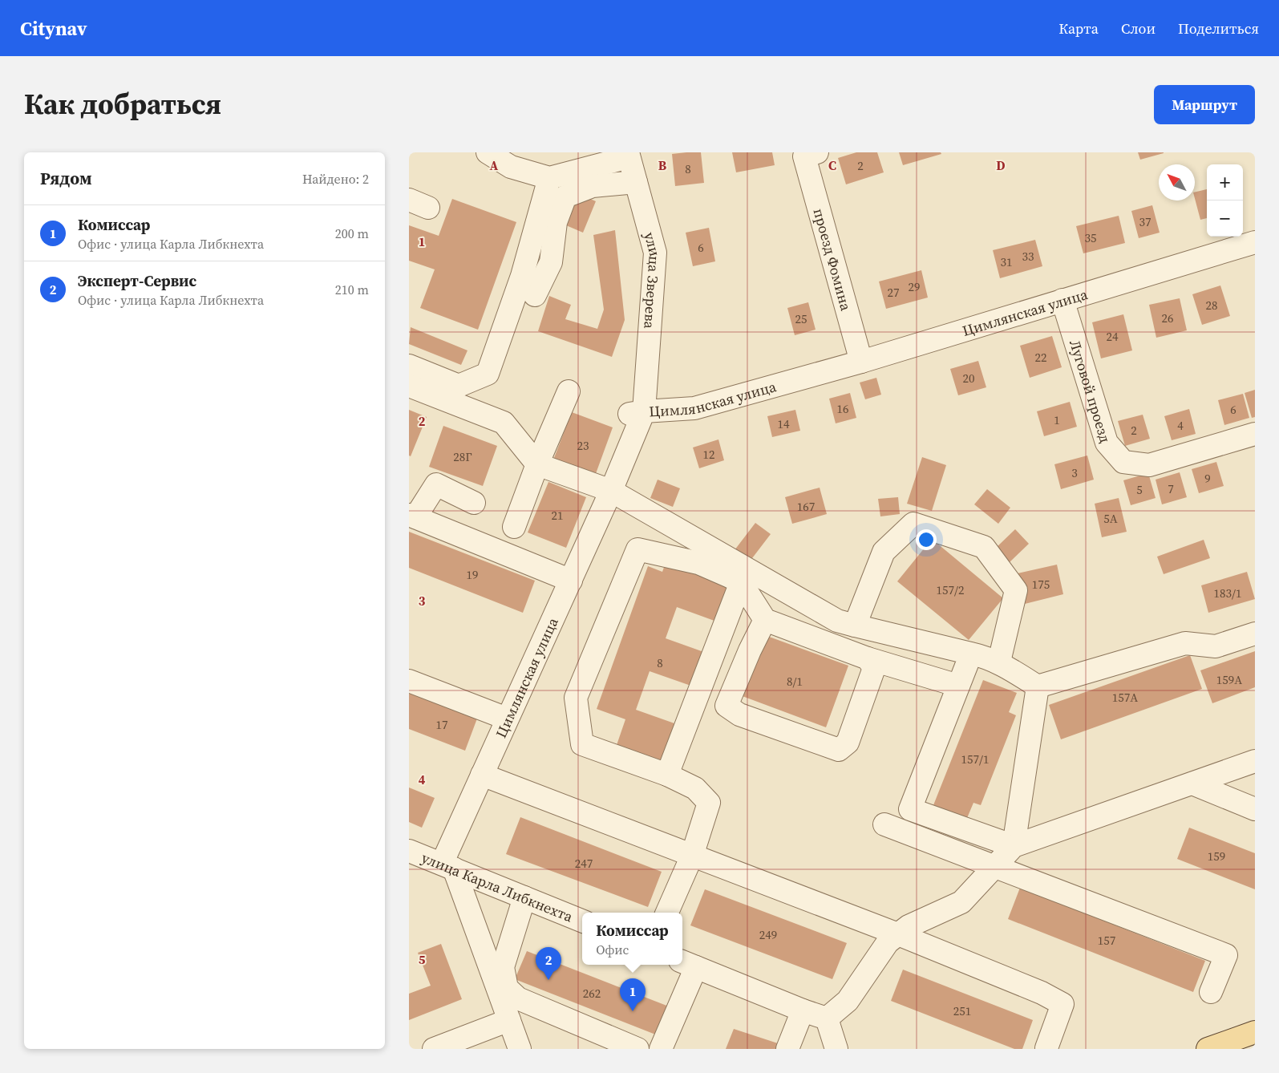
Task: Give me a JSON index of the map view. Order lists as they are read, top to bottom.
{
  "streets": {
    "street": [
      "проезд Фомина",
      "улица Зверева",
      "Цимлянская улица",
      "Луговой проезд",
      "улица Карла Либкнехта"
    ]
  },
  "crossings": [
    ["проезд Фомина", "Цимлянская улица"],
    ["улица Зверева", "Цимлянская улица"],
    ["Цимлянская улица", "Луговой проезд"],
    ["Цимлянская улица", "улица Карла Либкнехта"]
  ],
  "house_numbers": [
    "2",
    "8",
    "37",
    "35",
    "6",
    "33",
    "31",
    "29",
    "27",
    "28",
    "26",
    "25",
    "24",
    "22",
    "20",
    "16",
    "6",
    "1",
    "14",
    "4",
    "2",
    "23",
    "12",
    "28Г",
    "3",
    "9",
    "7",
    "5",
    "167",
    "21",
    "5А",
    "19",
    "175",
    "157/2",
    "183/1",
    "8",
    "159А",
    "8/1",
    "157А",
    "17",
    "157/1",
    "159",
    "247",
    "249",
    "157",
    "262",
    "251"
  ],
  "north": "top left",
  "page": {
    "header": "Citynav",
    "nav": ["Карта", "Слои", "Поделиться"],
    "title": "Как добраться",
    "buttons": "Маршрут",
    "heading": ["Рядом", "Найдено: 2"],
    "map_buttons": ["+", "−"],
    "list": [
      {
        "mark": "1",
        "name": "Комиссар",
        "note": "Офис · улица Карла Либкнехта",
        "value": "200 m"
      },
      {
        "mark": "2",
        "name": "Эксперт-Сервис",
        "note": "Офис · улица Карла Либкнехта",
        "value": "210 m"
      }
    ],
    "popup": ["Комиссар", "Офис"],
    "pins": ["2", "1"]
  },
  "grid": {
    "columns": [
      "A",
      "B",
      "C",
      "D"
    ],
    "rows": [
      "1",
      "2",
      "3",
      "4",
      "5"
    ]
  }
}
